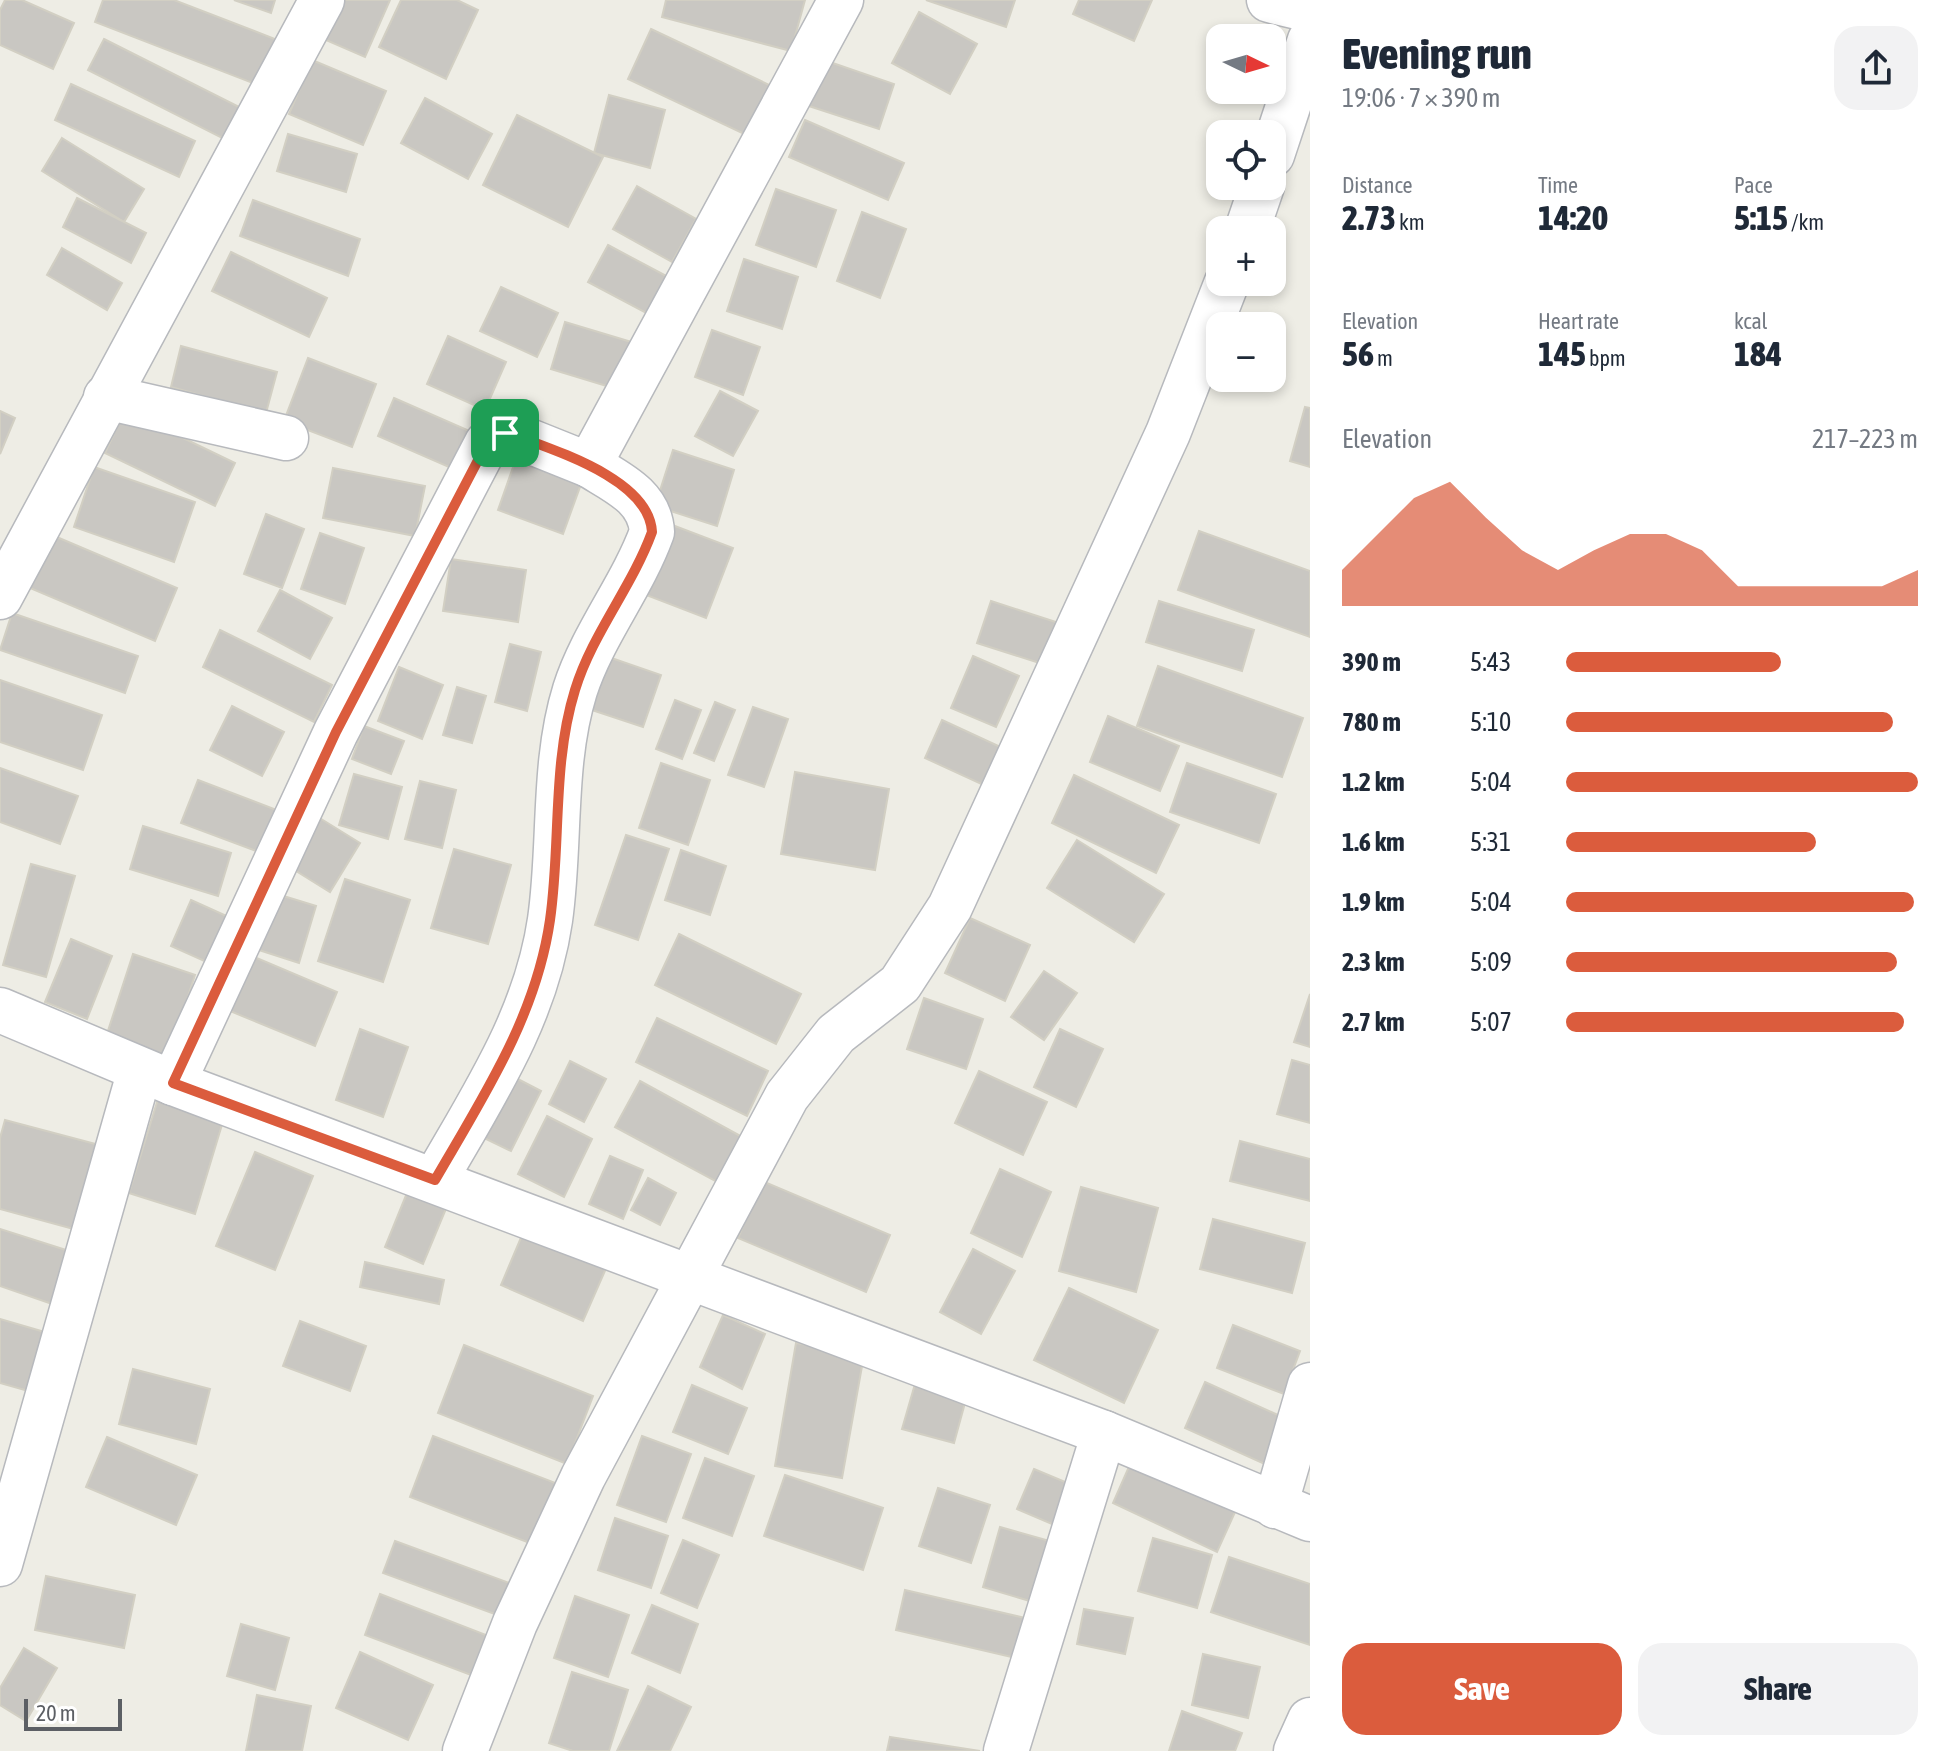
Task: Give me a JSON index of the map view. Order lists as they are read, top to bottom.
{
  "scale_bar": "20 m",
  "north": "right",
  "page": {
    "heading": ["Evening run", "19:06 · 7 × 390 m"],
    "map_buttons": ["+", "−"],
    "stats": [
      ["Distance", "2.73 km"],
      ["Time", "14:20"],
      ["Pace", "5:15 /km"],
      ["Elevation", "56 m"],
      ["Heart rate", "145 bpm"],
      ["kcal", "184"]
    ],
    "chart": ["Elevation", "217–223 m"],
    "list": [
      {
        "name": "390 m",
        "note": "5:43"
      },
      {
        "name": "780 m",
        "note": "5:10"
      },
      {
        "name": "1.2 km",
        "note": "5:04"
      },
      {
        "name": "1.6 km",
        "note": "5:31"
      },
      {
        "name": "1.9 km",
        "note": "5:04"
      },
      {
        "name": "2.3 km",
        "note": "5:09"
      },
      {
        "name": "2.7 km",
        "note": "5:07"
      }
    ],
    "buttons": ["Save", "Share"],
    "scale": "20 m"
  }
}
